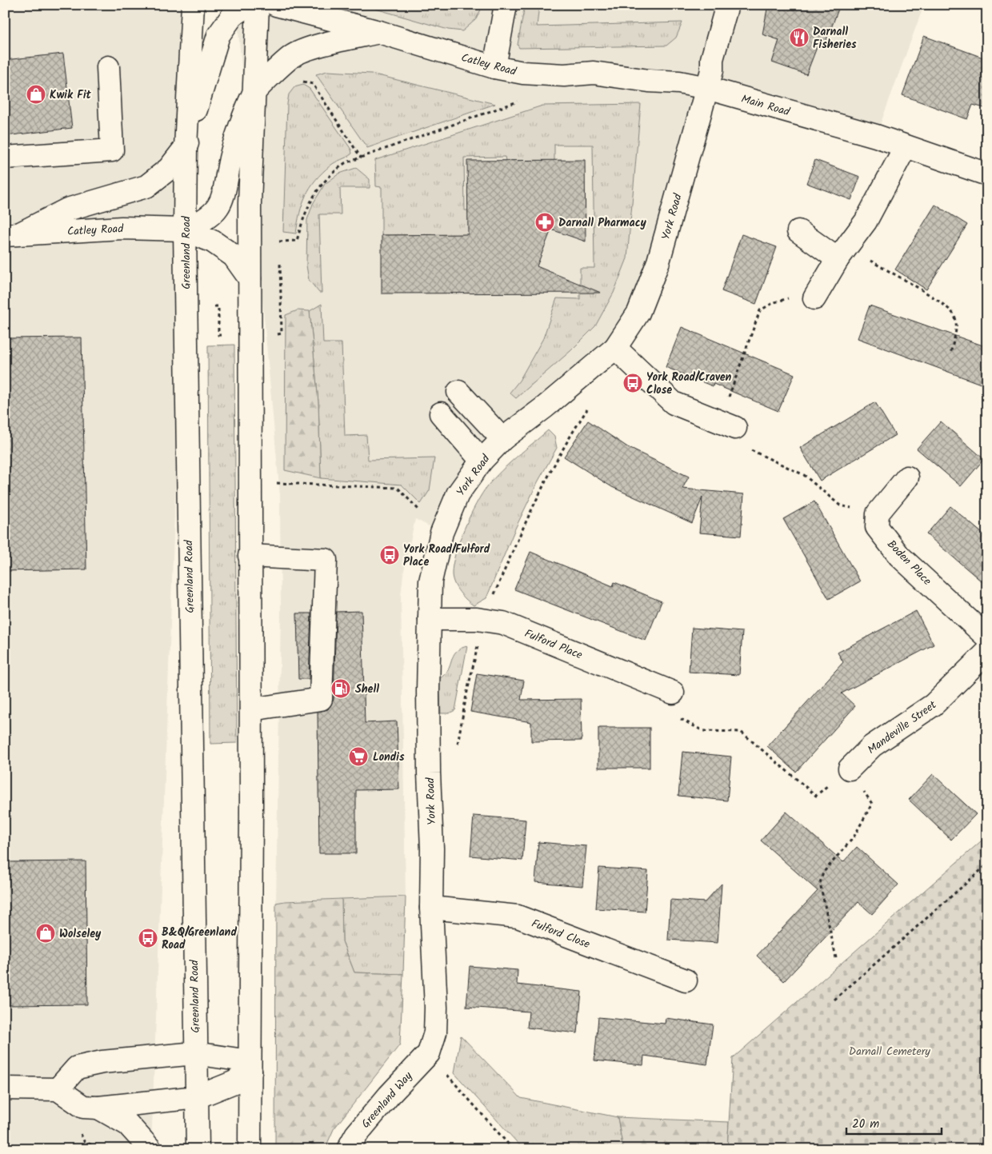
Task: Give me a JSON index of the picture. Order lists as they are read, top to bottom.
{
  "streets": {
    "main road": [
      "Catley Road",
      "Main Road",
      "York Road",
      "Greenland Road",
      "Boden Place",
      "Fulford Place",
      "Mandeville Street",
      "Fulford Close",
      "Greenland Way"
    ]
  },
  "crossings": [
    ["Catley Road", "Main Road"],
    ["Catley Road", "York Road"],
    ["Catley Road", "Greenland Road"],
    ["Main Road", "York Road"],
    ["York Road", "Fulford Place"],
    ["York Road", "Fulford Close"],
    ["York Road", "Greenland Way"]
  ],
  "parks": ["Darnall Cemetery"],
  "places": {
    "restaurant": ["Darnall Fisheries"],
    "shop": ["Kwik Fit", "Wolseley"],
    "pharmacy": ["Darnall Pharmacy"],
    "bus stop": ["York Road/Craven Close", "York Road/Fulford Place", "B&Q/Greenland Road"],
    "fuel station": ["Shell"],
    "supermarket": ["Londis"]
  },
  "scale_bar": "20 m"
}
